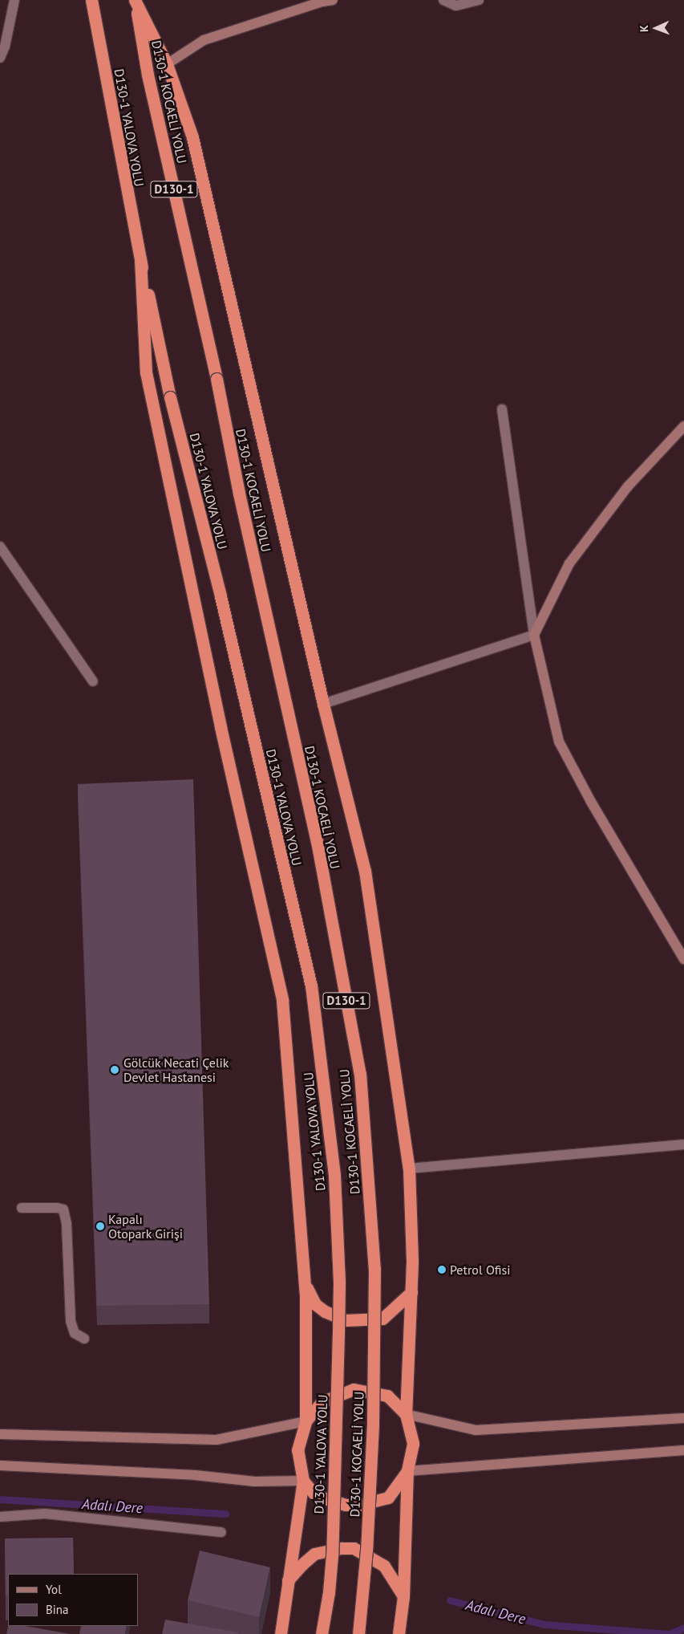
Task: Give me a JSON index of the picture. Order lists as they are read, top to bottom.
{
  "streets": {
    "highway": ["D130-1 KOCAELİ YOLU", "D130-1 YALOVA YOLU", "D130-1"]
  },
  "water": ["Adalı Dere"],
  "places": ["Gölcük Necati Çelik Devlet Hastanesi", "Kapalı Otopark Girişi", "Petrol Ofisi"],
  "legend": ["Yol", "Bina"],
  "north": "left"
}
